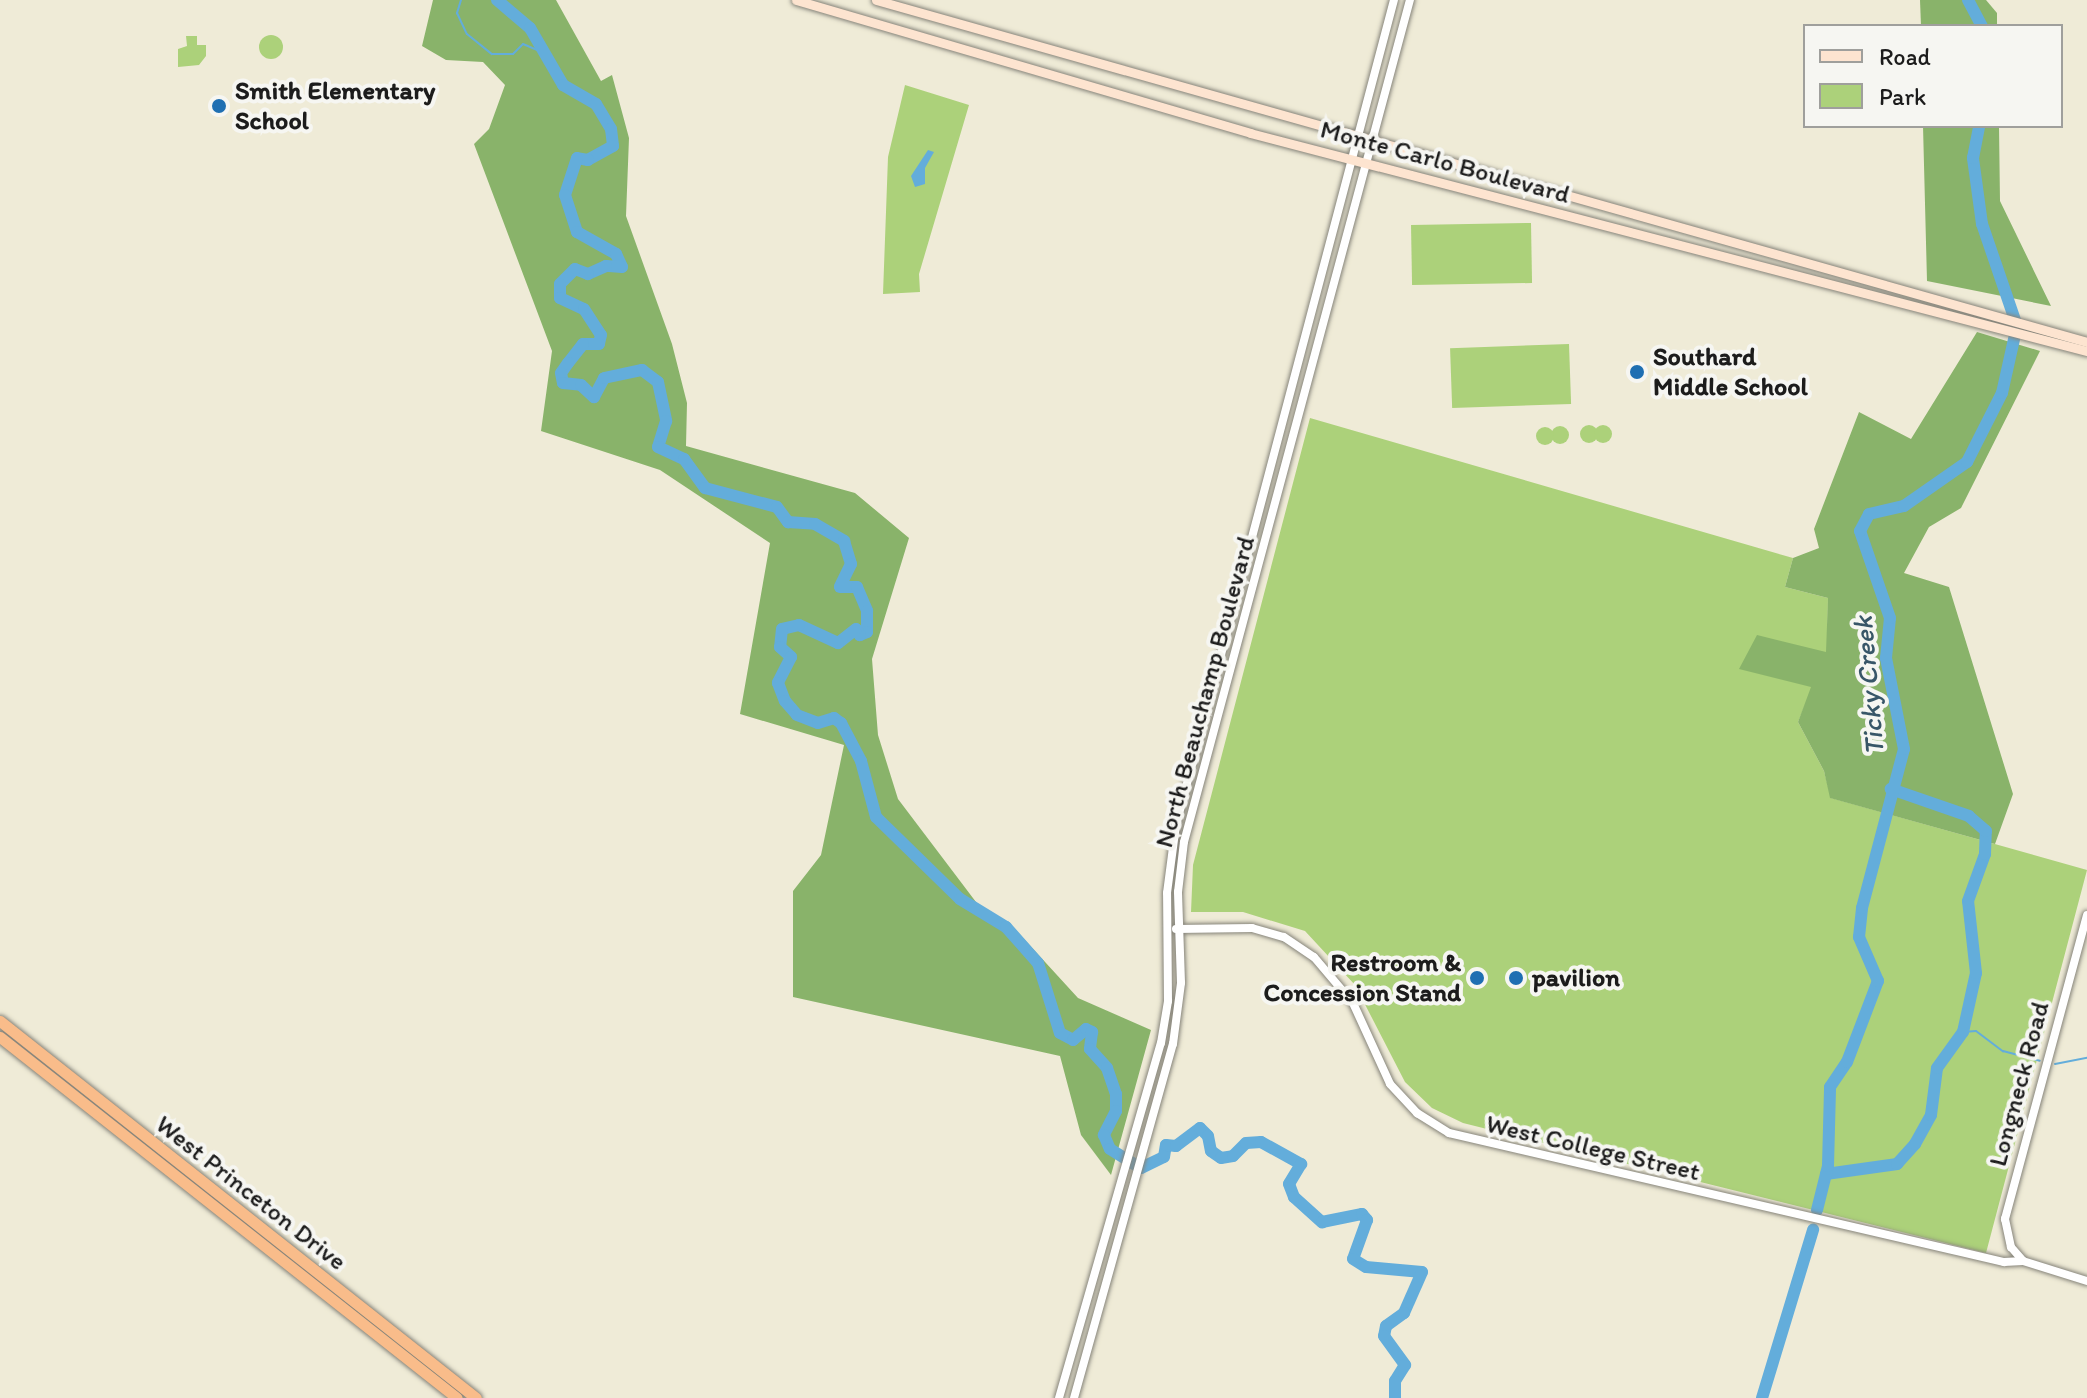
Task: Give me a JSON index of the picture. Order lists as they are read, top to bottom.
{
  "streets": {
    "highway": ["West Princeton Drive"],
    "main road": ["Monte Carlo Boulevard"],
    "street": ["North Beauchamp Boulevard", "Longneck Road", "West College Street"]
  },
  "crossings": [
    ["Monte Carlo Boulevard", "North Beauchamp Boulevard"],
    ["North Beauchamp Boulevard", "West College Street"],
    ["Longneck Road", "West College Street"]
  ],
  "water": ["Ticky Creek"],
  "places": [
    "Smith Elementary School",
    "Southard Middle School",
    "Restroom & Concession Stand",
    "pavilion"
  ],
  "legend": ["Road", "Park"]
}
